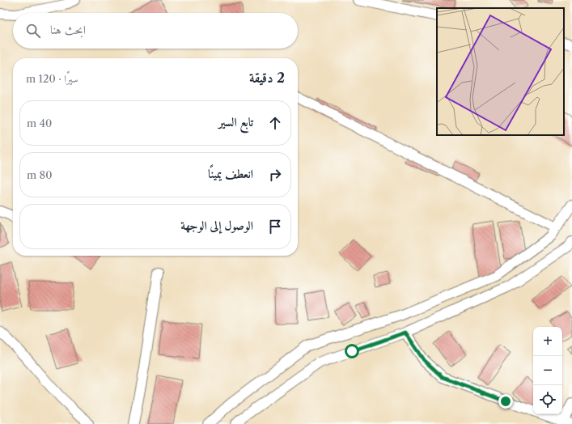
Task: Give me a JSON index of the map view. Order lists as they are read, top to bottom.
{
  "page": {
    "search": "ابحث هنا",
    "heading": ["2 دقيقة", "سيرًا · 120 m"],
    "list": [
      ["تابع السير", "40 m"],
      ["انعطف يمينًا", "80 m"],
      "الوصول إلى الوجهة"
    ],
    "map_buttons": ["+", "−"]
  }
}
